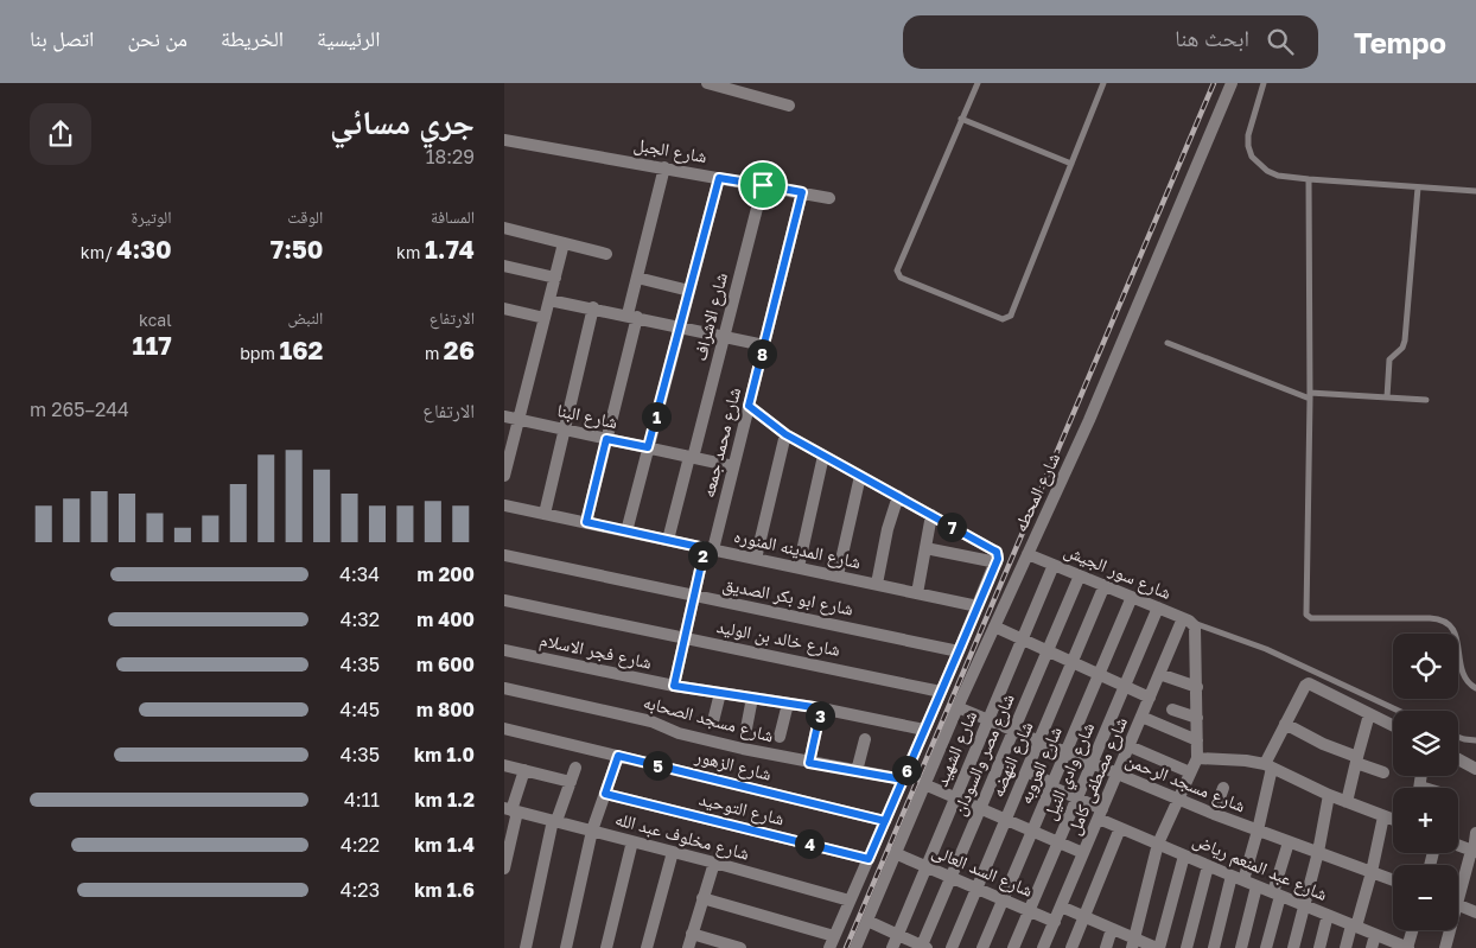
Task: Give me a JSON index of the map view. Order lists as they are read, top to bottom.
{
  "streets": {
    "street": [
      "شارع الجبل",
      "شارع الاشراف",
      "شارع البنا",
      "شارع محمد جمعه",
      "شارع المحطه",
      "شارع المدينه المنوره",
      "شارع سور الجيش",
      "شارع ابو بكر الصديق",
      "شارع خالد بن الوليد",
      "شارع فجر الاسلام",
      "شارع مسجد الصحابه",
      "شارع الشهيد",
      "شارع مصر والسودان",
      "شارع النهضه",
      "شارع الزهور",
      "شارع العروبه",
      "شارع وادي النيل",
      "شارع مصطفى كامل",
      "شارع مسجد الرحمن",
      "شارع التوحيد",
      "شارع مخلوف عبد الله",
      "شارع عبد المنعم رياض",
      "شارع السد العالى"
    ]
  },
  "crossings": [
    ["شارع الجبل", "شارع الاشراف"],
    ["شارع الجبل", "شارع محمد جمعه"],
    ["شارع الاشراف", "شارع البنا"],
    ["شارع الاشراف", "شارع المدينه المنوره"],
    ["شارع البنا", "شارع محمد جمعه"],
    ["شارع محمد جمعه", "شارع المدينه المنوره"],
    ["شارع محمد جمعه", "شارع ابو بكر الصديق"],
    ["شارع محمد جمعه", "شارع خالد بن الوليد"],
    ["شارع محمد جمعه", "شارع فجر الاسلام"],
    ["شارع المحطه", "شارع سور الجيش"],
    ["شارع المحطه", "شارع مسجد الرحمن"],
    ["شارع المحطه", "شارع السد العالى"],
    ["شارع سور الجيش", "شارع الشهيد"],
    ["شارع سور الجيش", "شارع مصر والسودان"],
    ["شارع سور الجيش", "شارع النهضه"],
    ["شارع سور الجيش", "شارع العروبه"],
    ["شارع سور الجيش", "شارع وادي النيل"],
    ["شارع سور الجيش", "شارع مصطفى كامل"],
    ["شارع الشهيد", "شارع مسجد الرحمن"],
    ["شارع الشهيد", "شارع السد العالى"],
    ["شارع مصر والسودان", "شارع مسجد الرحمن"],
    ["شارع مصر والسودان", "شارع السد العالى"],
    ["شارع النهضه", "شارع مسجد الرحمن"],
    ["شارع النهضه", "شارع عبد المنعم رياض"],
    ["شارع النهضه", "شارع السد العالى"],
    ["شارع العروبه", "شارع مسجد الرحمن"],
    ["شارع العروبه", "شارع عبد المنعم رياض"],
    ["شارع العروبه", "شارع السد العالى"],
    ["شارع وادي النيل", "شارع مسجد الرحمن"],
    ["شارع وادي النيل", "شارع عبد المنعم رياض"],
    ["شارع وادي النيل", "شارع السد العالى"],
    ["شارع مصطفى كامل", "شارع مسجد الرحمن"],
    ["شارع مصطفى كامل", "شارع عبد المنعم رياض"],
    ["شارع مصطفى كامل", "شارع السد العالى"]
  ],
  "page": {
    "header": "Tempo",
    "search": "ابحث هنا",
    "nav": [
      "الرئيسية",
      "الخريطة",
      "من نحن",
      "اتصل بنا"
    ],
    "heading": ["جري مسائي", "18:29"],
    "stats": [
      ["المسافة", "1.74 km"],
      ["الوقت", "7:50"],
      ["الوتيرة", "4:30 /km"],
      ["الارتفاع", "26 m"],
      ["النبض", "162 bpm"],
      ["kcal", "117"]
    ],
    "pins": [
      "8",
      "1",
      "7",
      "2",
      "3",
      "5",
      "6",
      "4"
    ],
    "chart": ["الارتفاع", "244–265 m"],
    "list": [
      {
        "name": "200 m",
        "note": "4:34"
      },
      {
        "name": "400 m",
        "note": "4:32"
      },
      {
        "name": "600 m",
        "note": "4:35"
      },
      {
        "name": "800 m",
        "note": "4:45"
      },
      {
        "name": "1.0 km",
        "note": "4:35"
      },
      {
        "name": "1.2 km",
        "note": "4:11"
      },
      {
        "name": "1.4 km",
        "note": "4:22"
      },
      {
        "name": "1.6 km",
        "note": "4:23"
      }
    ],
    "map_buttons": ["+", "−"]
  }
}
